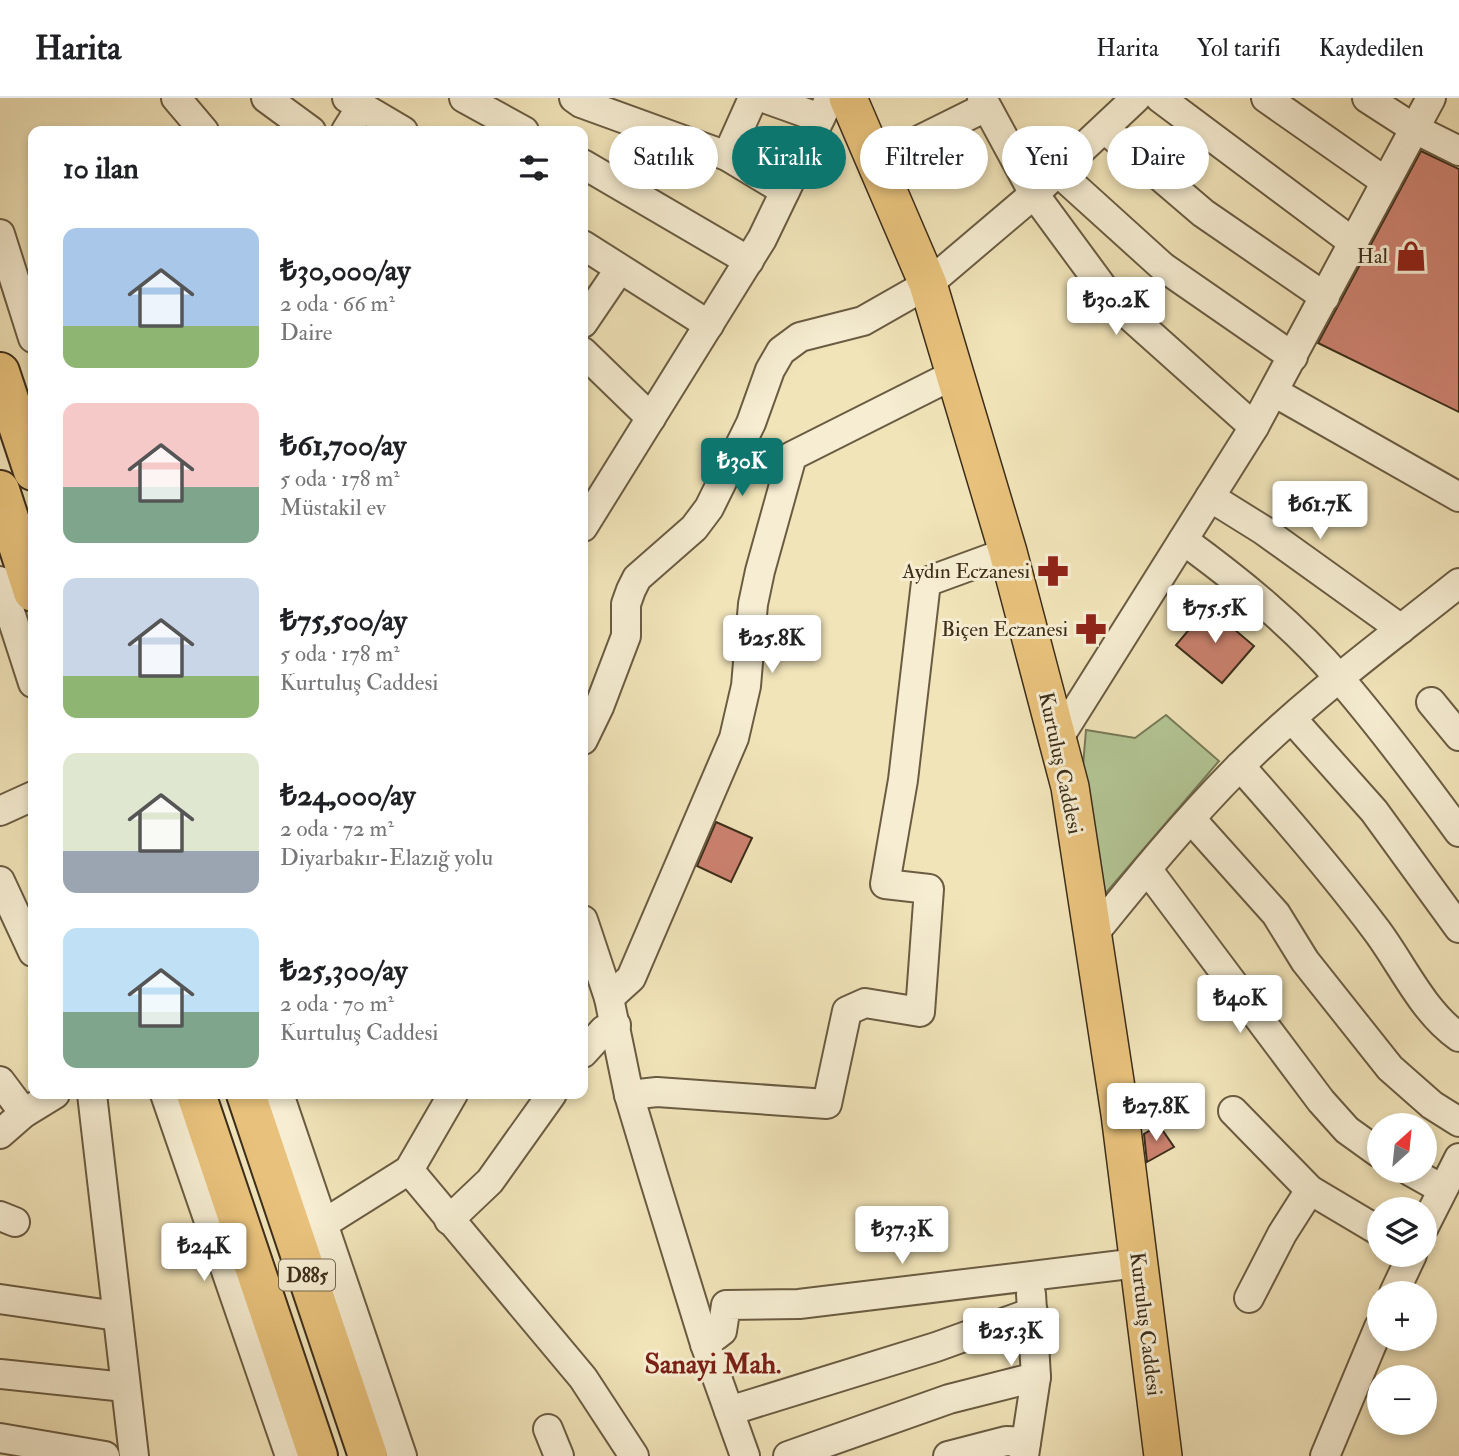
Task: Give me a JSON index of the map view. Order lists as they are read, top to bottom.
{
  "streets": {
    "highway": ["D885"],
    "main road": ["Kurtuluş Caddesi"]
  },
  "districts": ["Sanayi Mah."],
  "places": {
    "shop": ["Hal"],
    "pharmacy": ["Aydın Eczanesi", "Biçen Eczanesi"]
  },
  "north": "top right",
  "page": {
    "header": "Harita",
    "nav": ["Harita", "Yol tarifi", "Kaydedilen"],
    "chip": [
      "Satılık",
      "Kiralık",
      "Filtreler",
      "Yeni",
      "Daire"
    ],
    "heading": "10 ilan",
    "list": [
      {
        "name": "₺30,000/ay",
        "note": "2 oda · 66 m² · Daire"
      },
      {
        "name": "₺61,700/ay",
        "note": "5 oda · 178 m² · Müstakil ev"
      },
      {
        "name": "₺75,500/ay",
        "note": "5 oda · 178 m² · Kurtuluş Caddesi"
      },
      {
        "name": "₺24,000/ay",
        "note": "2 oda · 72 m² · Diyarbakır-Elazığ yolu"
      },
      {
        "name": "₺25,300/ay",
        "note": "2 oda · 70 m² · Kurtuluş Caddesi"
      }
    ],
    "price": [
      "₺30.2K",
      "₺30K",
      "₺61.7K",
      "₺75.5K",
      "₺25.8K",
      "₺40K",
      "₺27.8K",
      "₺37.3K",
      "₺24K",
      "₺25.3K"
    ],
    "map_buttons": ["+", "−"]
  }
}
